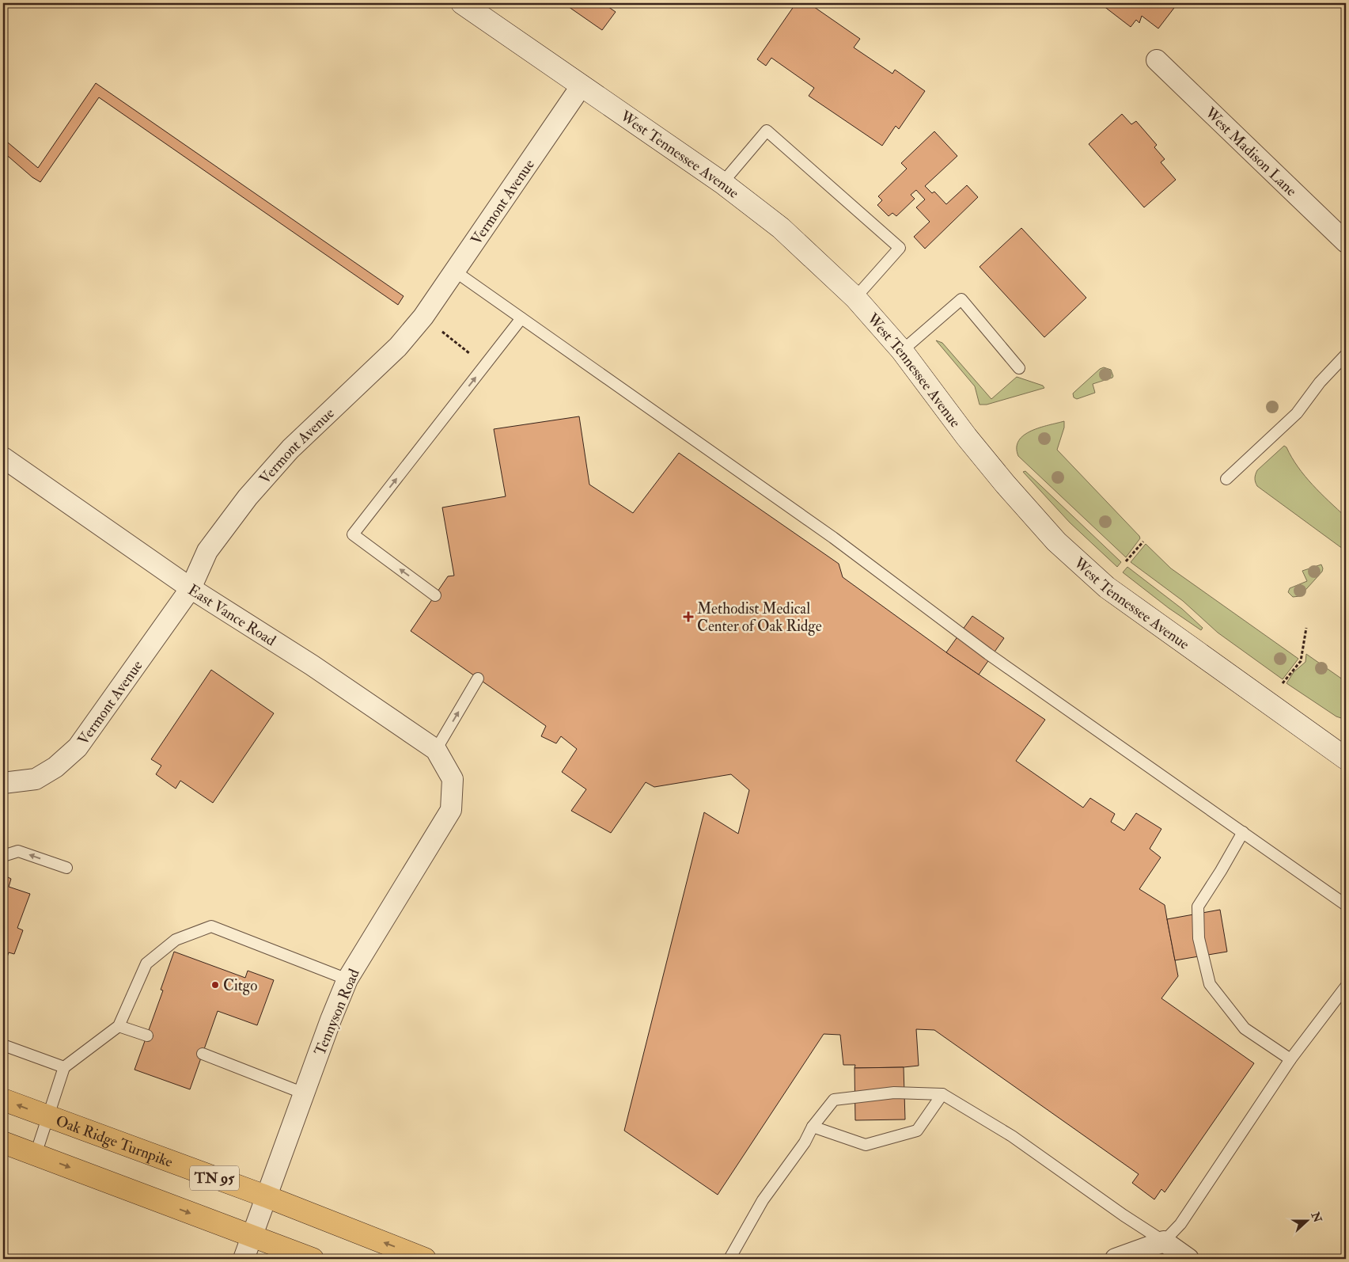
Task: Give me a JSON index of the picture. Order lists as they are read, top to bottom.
{
  "streets": {
    "highway": ["Oak Ridge Turnpike", "TN 95"],
    "street": [
      "West Madison Lane",
      "West Tennessee Avenue",
      "Vermont Avenue",
      "East Vance Road",
      "Tennyson Road"
    ]
  },
  "crossings": [
    ["West Tennessee Avenue", "Vermont Avenue"],
    ["Vermont Avenue", "East Vance Road"],
    ["East Vance Road", "Tennyson Road"],
    ["Tennyson Road", "Oak Ridge Turnpike"],
    ["Tennyson Road", "TN 95"]
  ],
  "places": {
    "health": ["Methodist Medical Center of Oak Ridge"],
    "other": ["Citgo"]
  },
  "north": "right"
}
